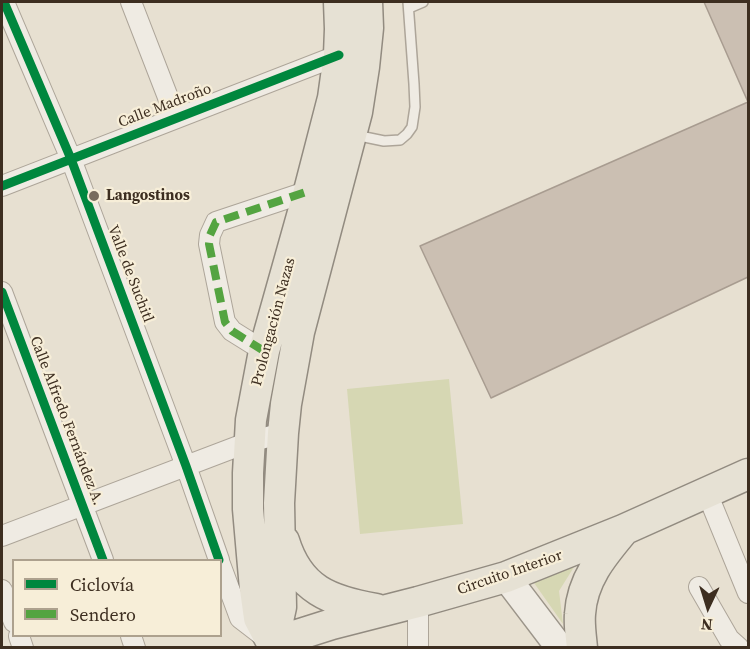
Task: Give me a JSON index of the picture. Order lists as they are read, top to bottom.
{
  "streets": {
    "main road": ["Prolongación Nazas", "Circuito Interior"],
    "street": ["Calle Madroño", "Valle de Suchitl", "Calle Alfredo Fernández A."]
  },
  "crossings": [
    ["Calle Madroño", "Valle de Suchitl"],
    ["Calle Madroño", "Prolongación Nazas"],
    ["Valle de Suchitl", "Prolongación Nazas"],
    ["Valle de Suchitl", "Circuito Interior"],
    ["Prolongación Nazas", "Circuito Interior"]
  ],
  "places": ["Langostinos"],
  "legend": ["Ciclovía", "Sendero"],
  "north": "bottom"
}
